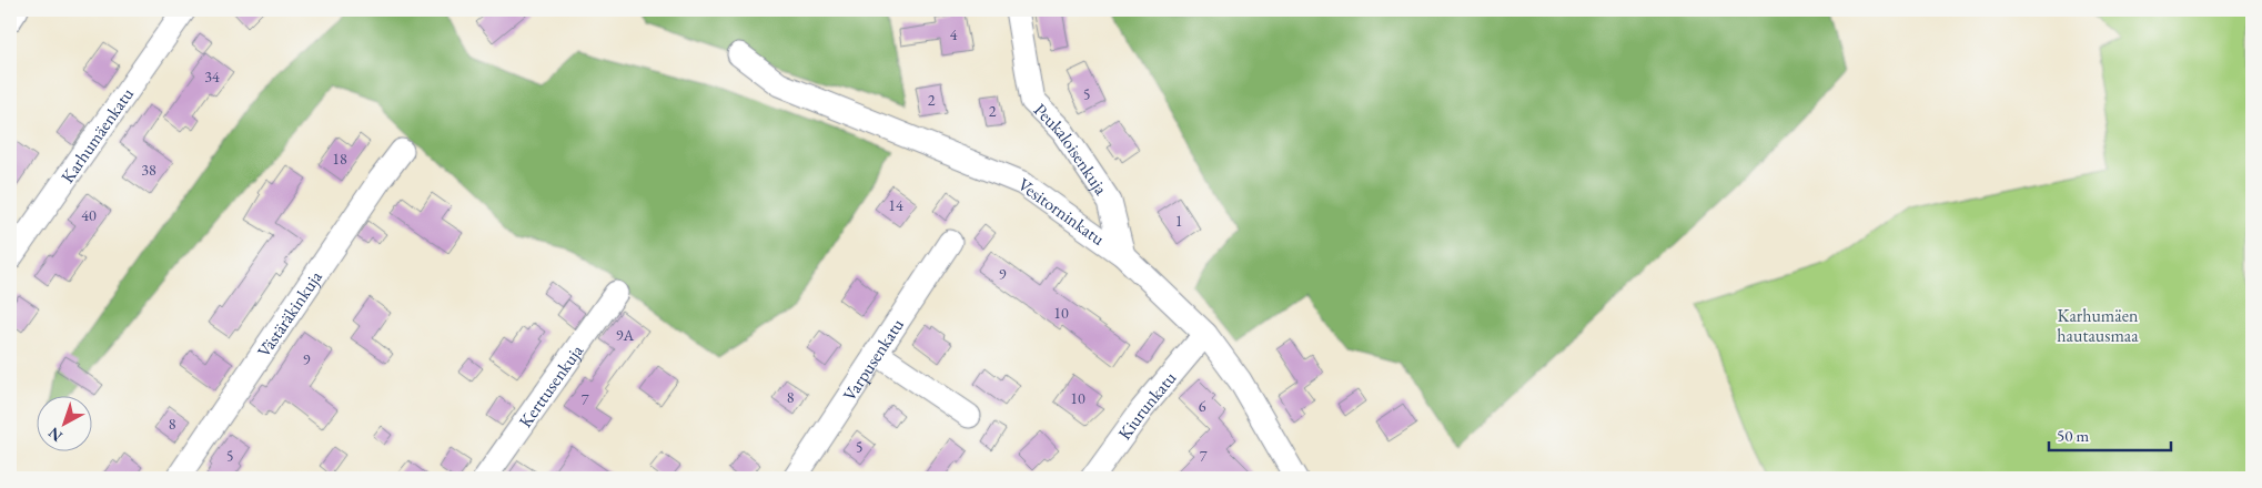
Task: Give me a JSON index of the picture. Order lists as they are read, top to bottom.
{
  "streets": {
    "street": [
      "Karhumäenkatu",
      "Peukaloisenkuja",
      "Vesitorninkatu",
      "Västäräkinkuja",
      "Varpusenkatu",
      "Kerttusenkuja",
      "Kiurunkatu"
    ]
  },
  "crossings": [
    ["Peukaloisenkuja", "Vesitorninkatu"],
    ["Vesitorninkatu", "Kiurunkatu"]
  ],
  "parks": ["Karhumäen hautausmaa"],
  "house_numbers": [
    "4",
    "34",
    "5",
    "2",
    "2",
    "18",
    "38",
    "14",
    "40",
    "1",
    "9",
    "10",
    "9A",
    "9",
    "8",
    "10",
    "7",
    "6",
    "8",
    "5",
    "5",
    "7"
  ],
  "scale_bar": "50 m",
  "north": "bottom left"
}
